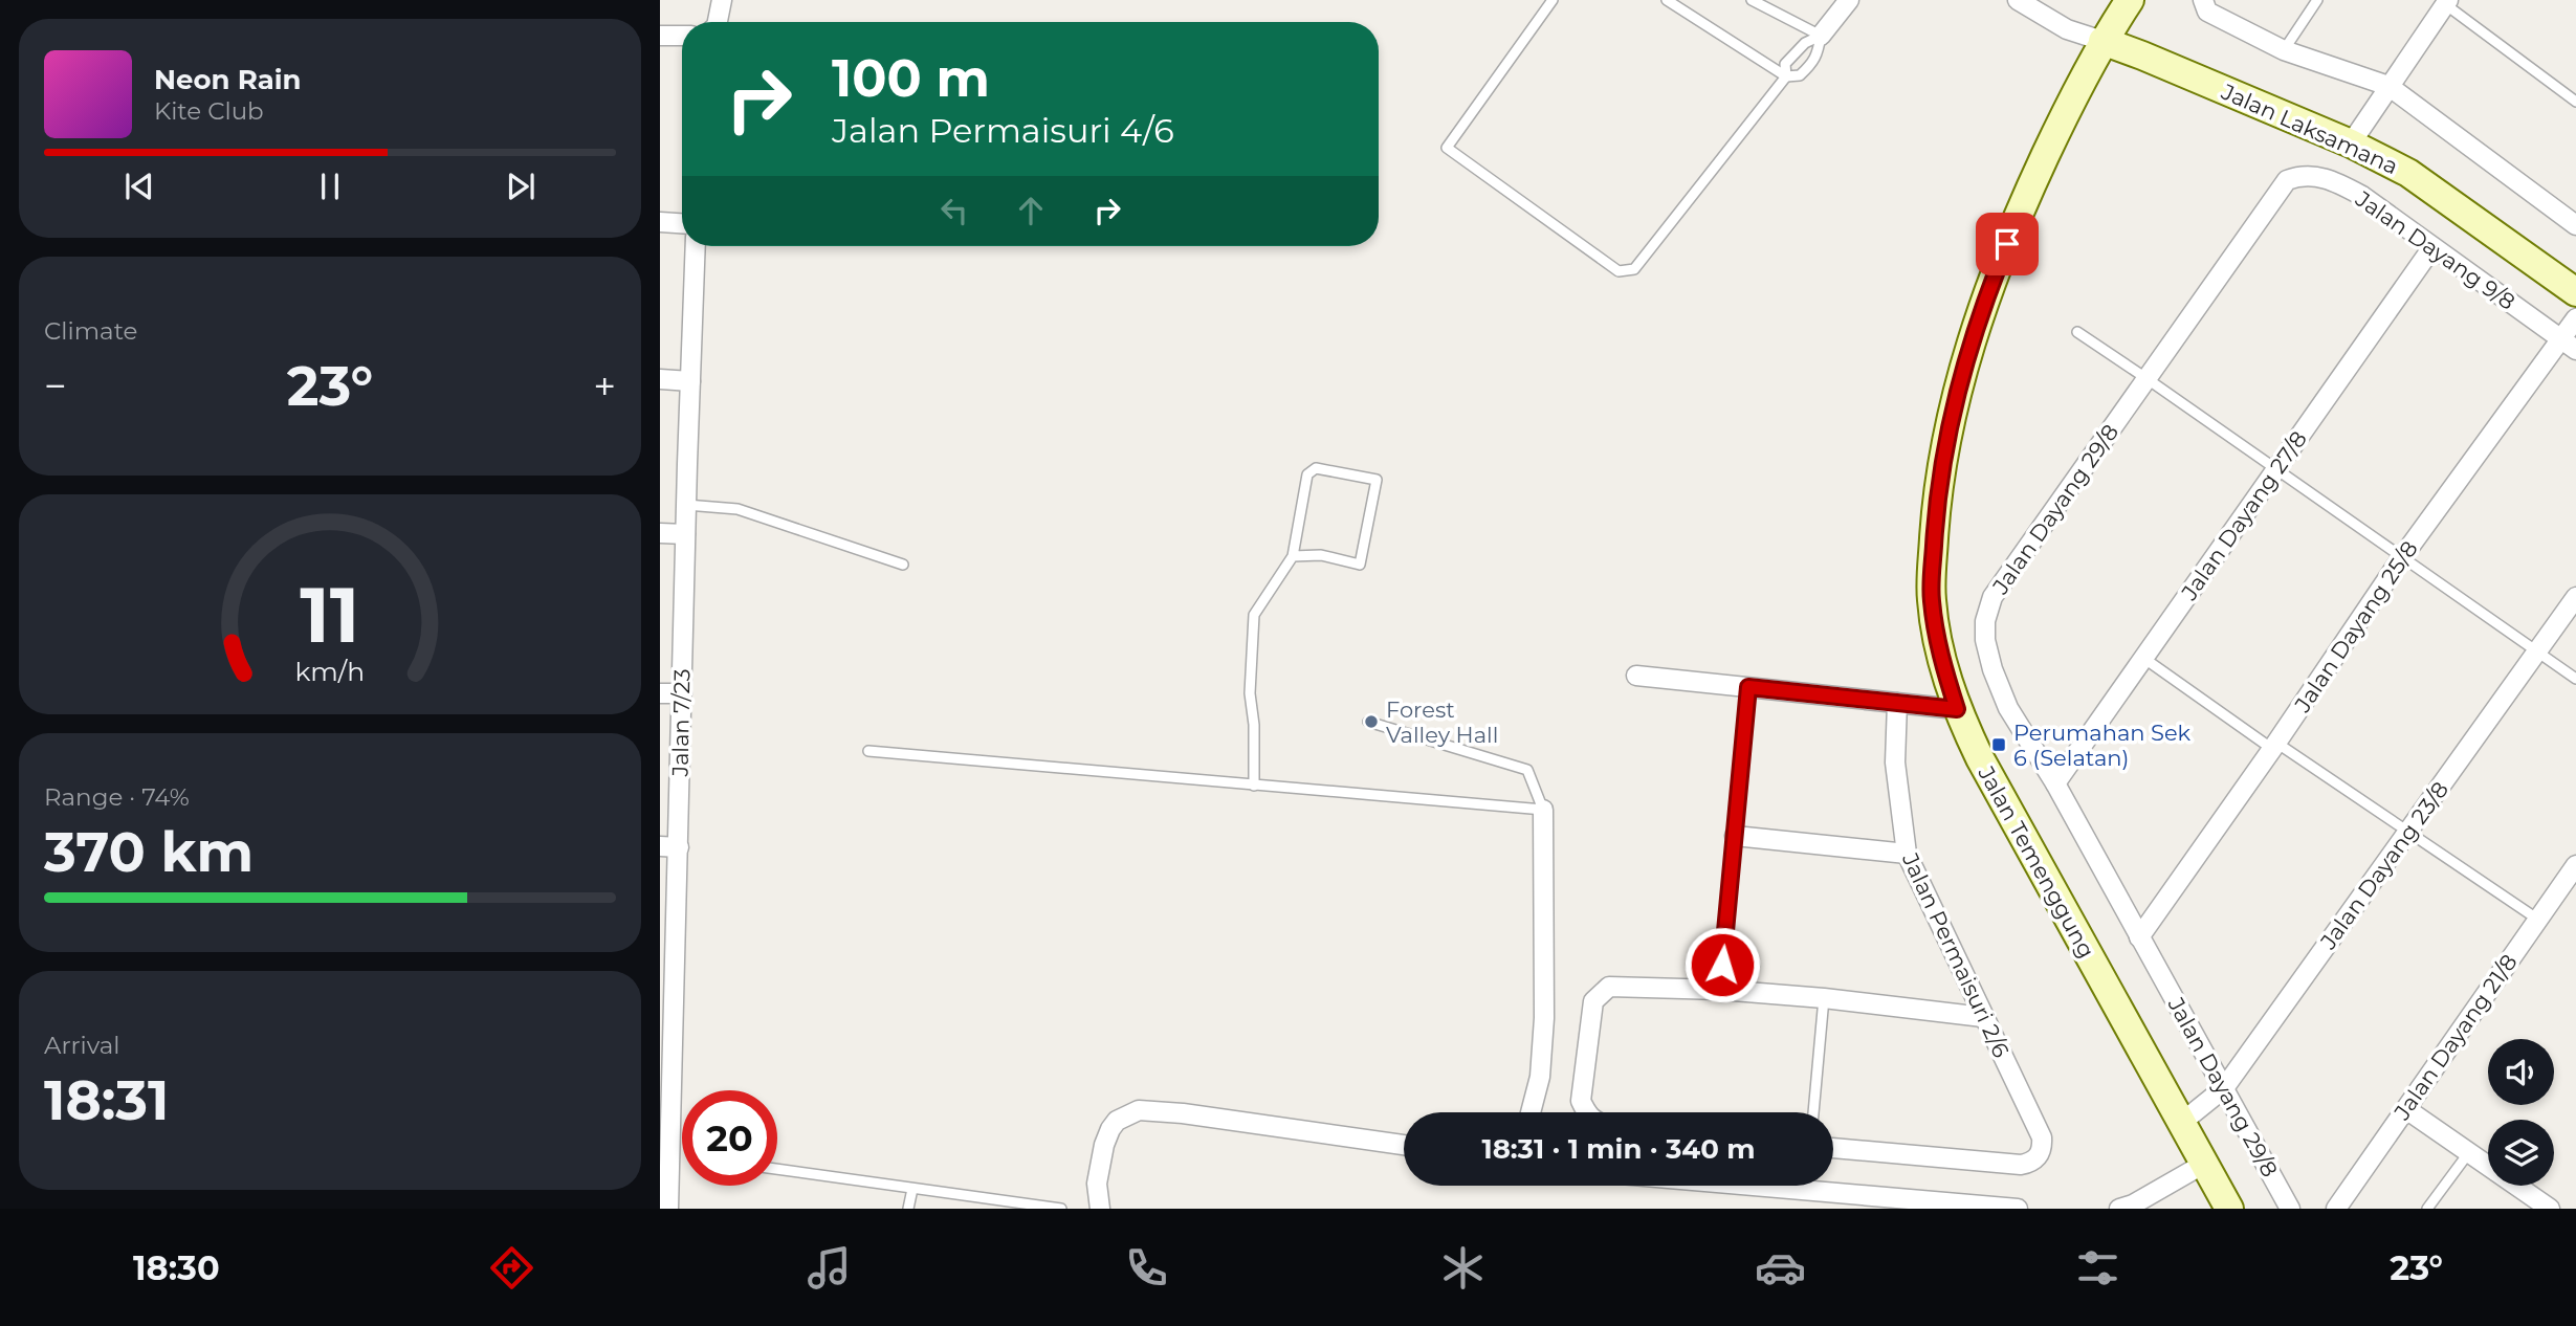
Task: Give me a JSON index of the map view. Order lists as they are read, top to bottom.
{
  "streets": {
    "street": [
      "Jalan Laksamana",
      "Jalan Dayang 9/8",
      "Jalan Dayang 29/8",
      "Jalan Dayang 27/8",
      "Jalan Dayang 25/8",
      "Jalan 7/23",
      "Jalan Temenggung",
      "Jalan Dayang 23/8",
      "Jalan Permaisuri 2/6",
      "Jalan Dayang 21/8"
    ]
  },
  "crossings": [
    ["Jalan Laksamana", "Jalan Temenggung"],
    ["Jalan Dayang 9/8", "Jalan Dayang 29/8"],
    ["Jalan Dayang 9/8", "Jalan Dayang 27/8"],
    ["Jalan Dayang 9/8", "Jalan Dayang 25/8"],
    ["Jalan Dayang 29/8", "Jalan Dayang 27/8"],
    ["Jalan Dayang 29/8", "Jalan Dayang 25/8"],
    ["Jalan Dayang 29/8", "Jalan Dayang 23/8"],
    ["Jalan Temenggung", "Jalan Dayang 23/8"]
  ],
  "places": {
    "other": ["Forest Valley Hall"],
    "transit": ["Perumahan Sek 6 (Selatan)"]
  },
  "page": {
    "turn": ["100 m", "Jalan Permaisuri 4/6"],
    "song": ["Neon Rain", "Kite Club"],
    "tile": [
      "Climate",
      ["Range · 74%", "370 km"],
      ["Arrival", "18:31"]
    ],
    "heat": ["−", "23°", "+"],
    "limit": "20",
    "trip": "18:31 · 1 min · 340 m",
    "tabs": ["18:30", "23°"],
    "gauge": ["11", "km/h"]
  }
}
